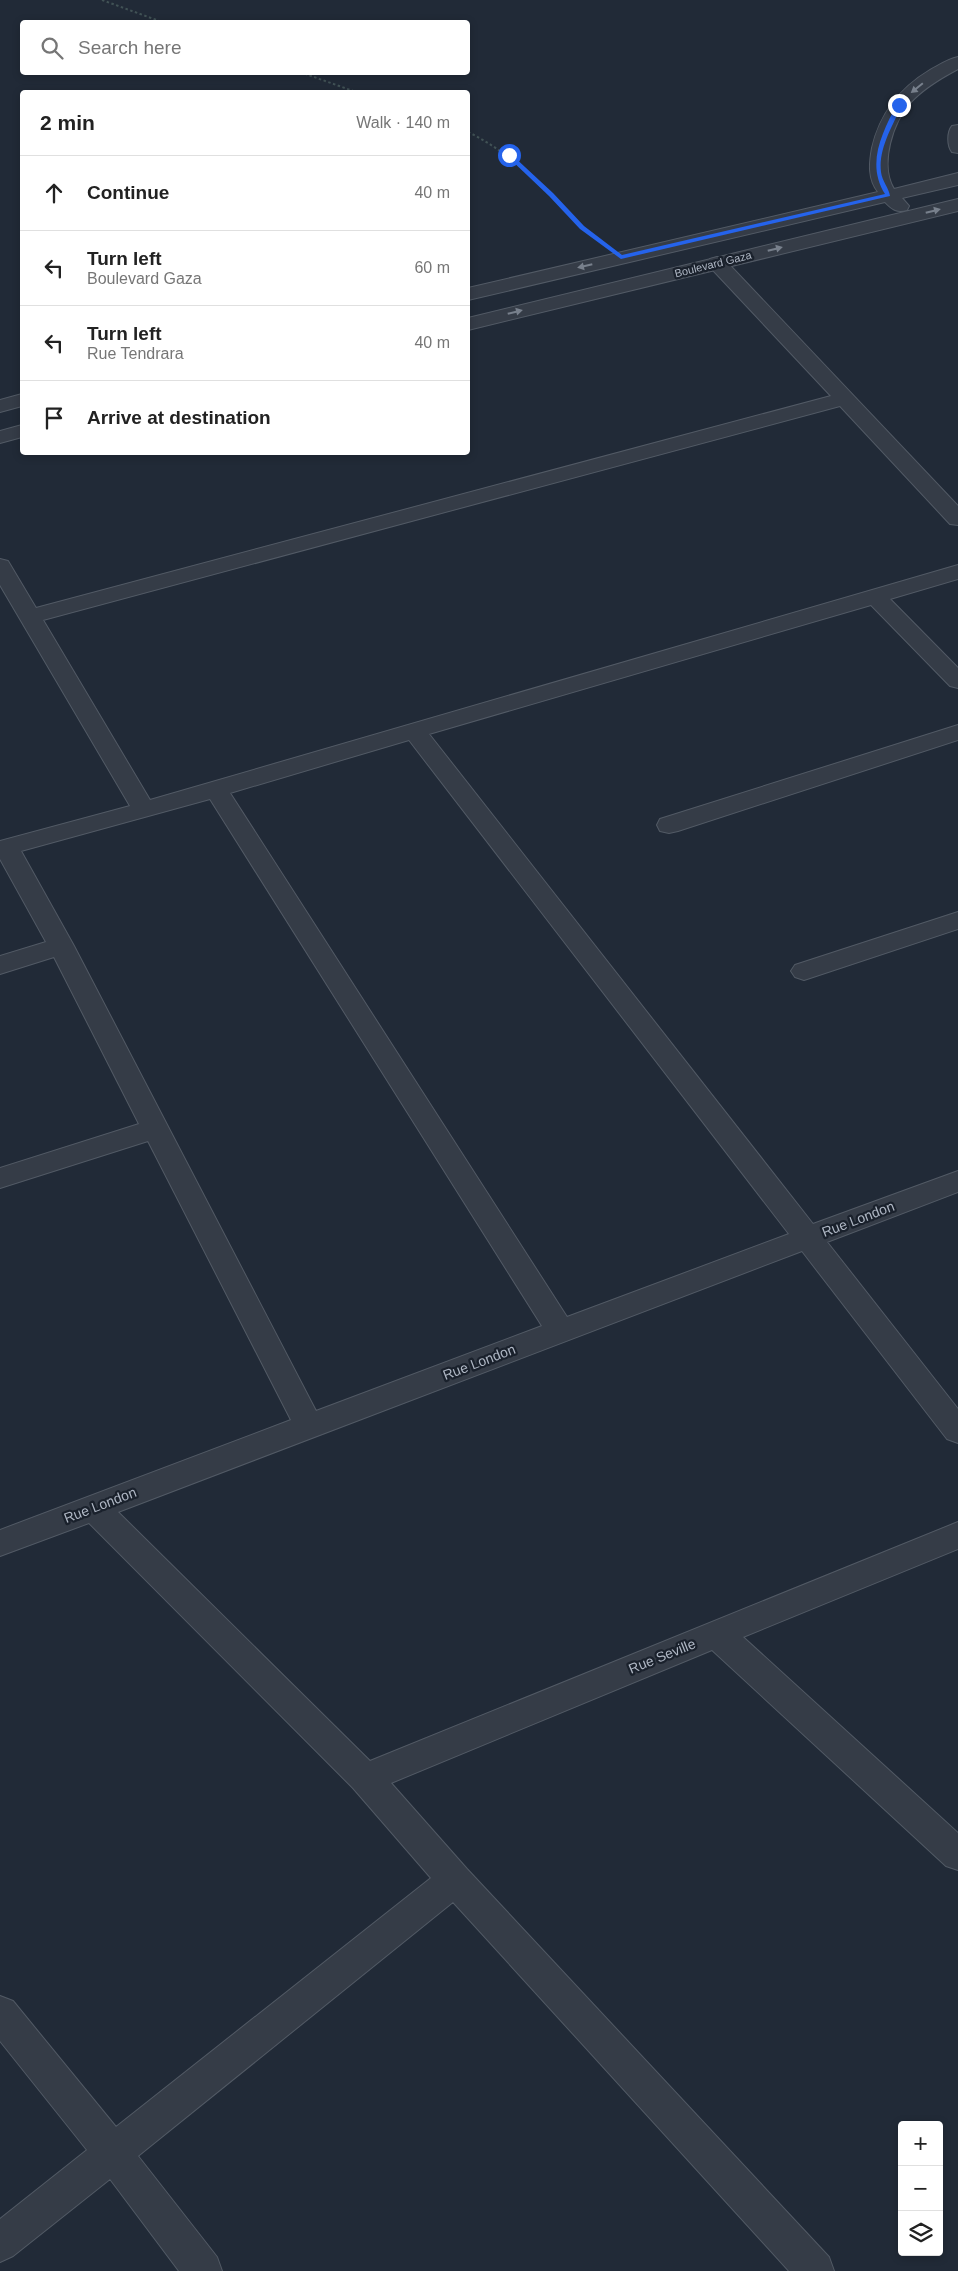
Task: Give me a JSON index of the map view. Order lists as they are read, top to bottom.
{
  "streets": {
    "street": ["Boulevard Gaza", "Rue London", "Rue Seville"]
  },
  "page": {
    "search": "Search here",
    "heading": ["2 min", "Walk · 140 m"],
    "list": [
      ["Continue", "40 m"],
      ["Turn left", "Boulevard Gaza", "60 m"],
      ["Turn left", "Rue Tendrara", "40 m"],
      "Arrive at destination"
    ],
    "map_buttons": ["+", "−"]
  }
}
